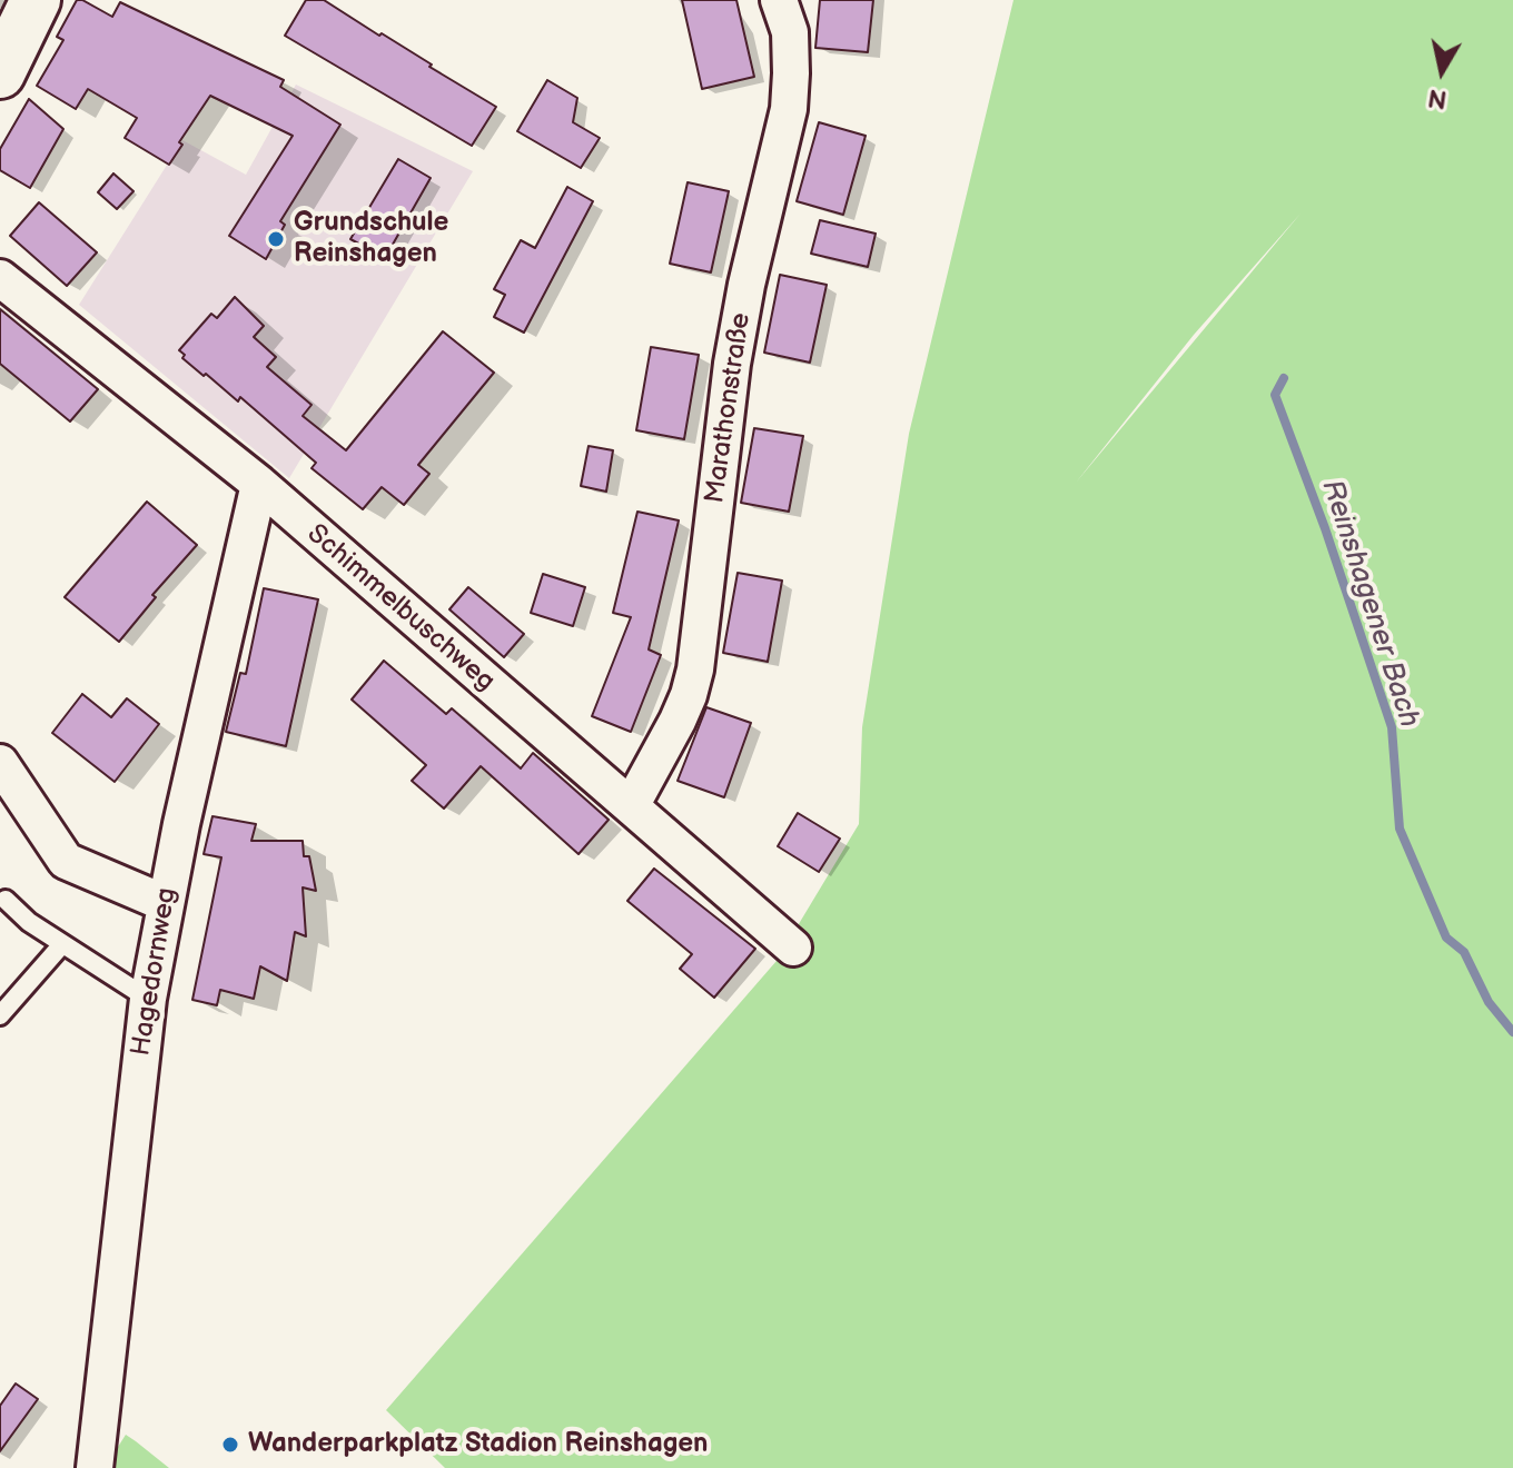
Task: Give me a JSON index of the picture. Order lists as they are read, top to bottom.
{
  "streets": {
    "street": ["Marathonstraße", "Schimmelbuschweg", "Hagedornweg"]
  },
  "crossings": [
    ["Marathonstraße", "Schimmelbuschweg"],
    ["Schimmelbuschweg", "Hagedornweg"]
  ],
  "water": ["Reinshagener Bach"],
  "places": ["Grundschule Reinshagen", "Wanderparkplatz Stadion Reinshagen"],
  "north": "bottom"
}
